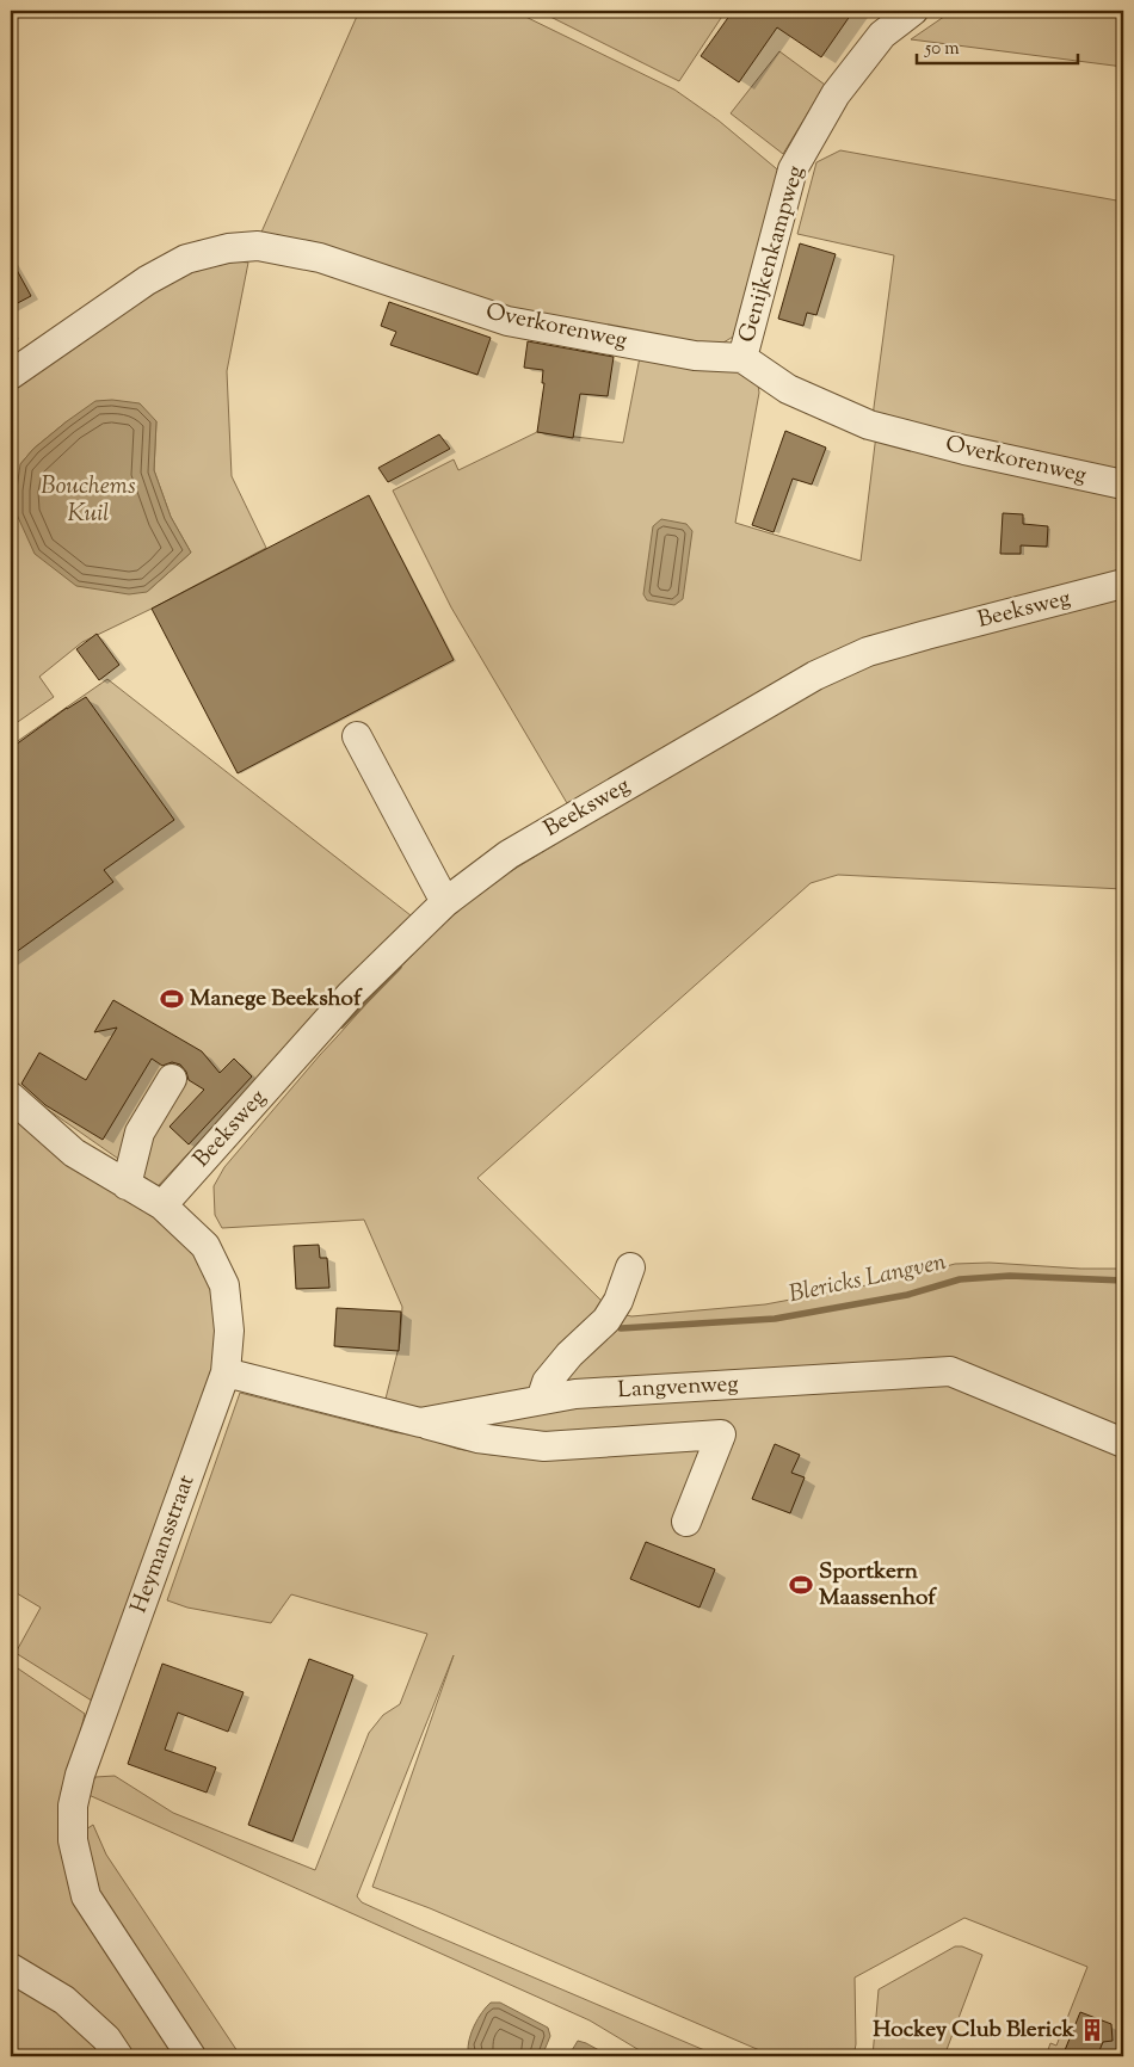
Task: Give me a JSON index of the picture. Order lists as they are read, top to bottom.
{
  "streets": {
    "street": [
      "Genijkenkampweg",
      "Overkorenweg",
      "Beeksweg",
      "Langvenweg",
      "Heymansstraat"
    ]
  },
  "crossings": [
    ["Genijkenkampweg", "Overkorenweg"],
    ["Beeksweg", "Heymansstraat"],
    ["Langvenweg", "Heymansstraat"]
  ],
  "water": ["Bouchems Kuil", "Blericks Langven"],
  "places": {
    "sports": ["Manege Beekshof", "Sportkern Maassenhof"],
    "building": ["Hockey Club Blerick"]
  },
  "scale_bar": "50 m"
}
